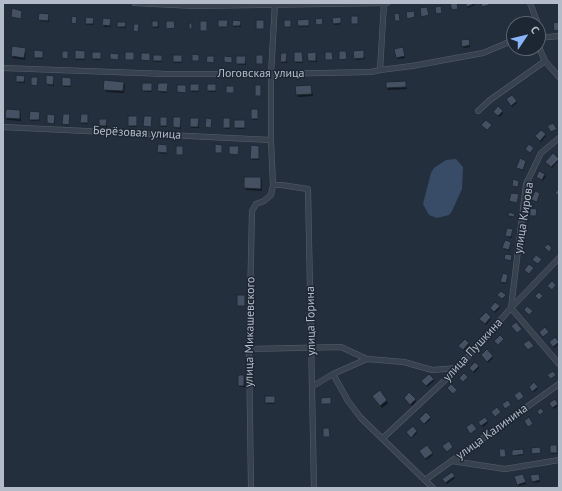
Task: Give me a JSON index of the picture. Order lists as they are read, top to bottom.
{
  "streets": {
    "street": [
      "Логовская улица",
      "Берёзовая улица",
      "улица Кирова",
      "улица Горина",
      "улица Микашевского",
      "улица Пушкина",
      "улица Калинина"
    ]
  },
  "crossings": [
    ["улица Кирова", "улица Пушкина"],
    ["улица Горина", "улица Микашевского"]
  ],
  "north": "top right"
}
